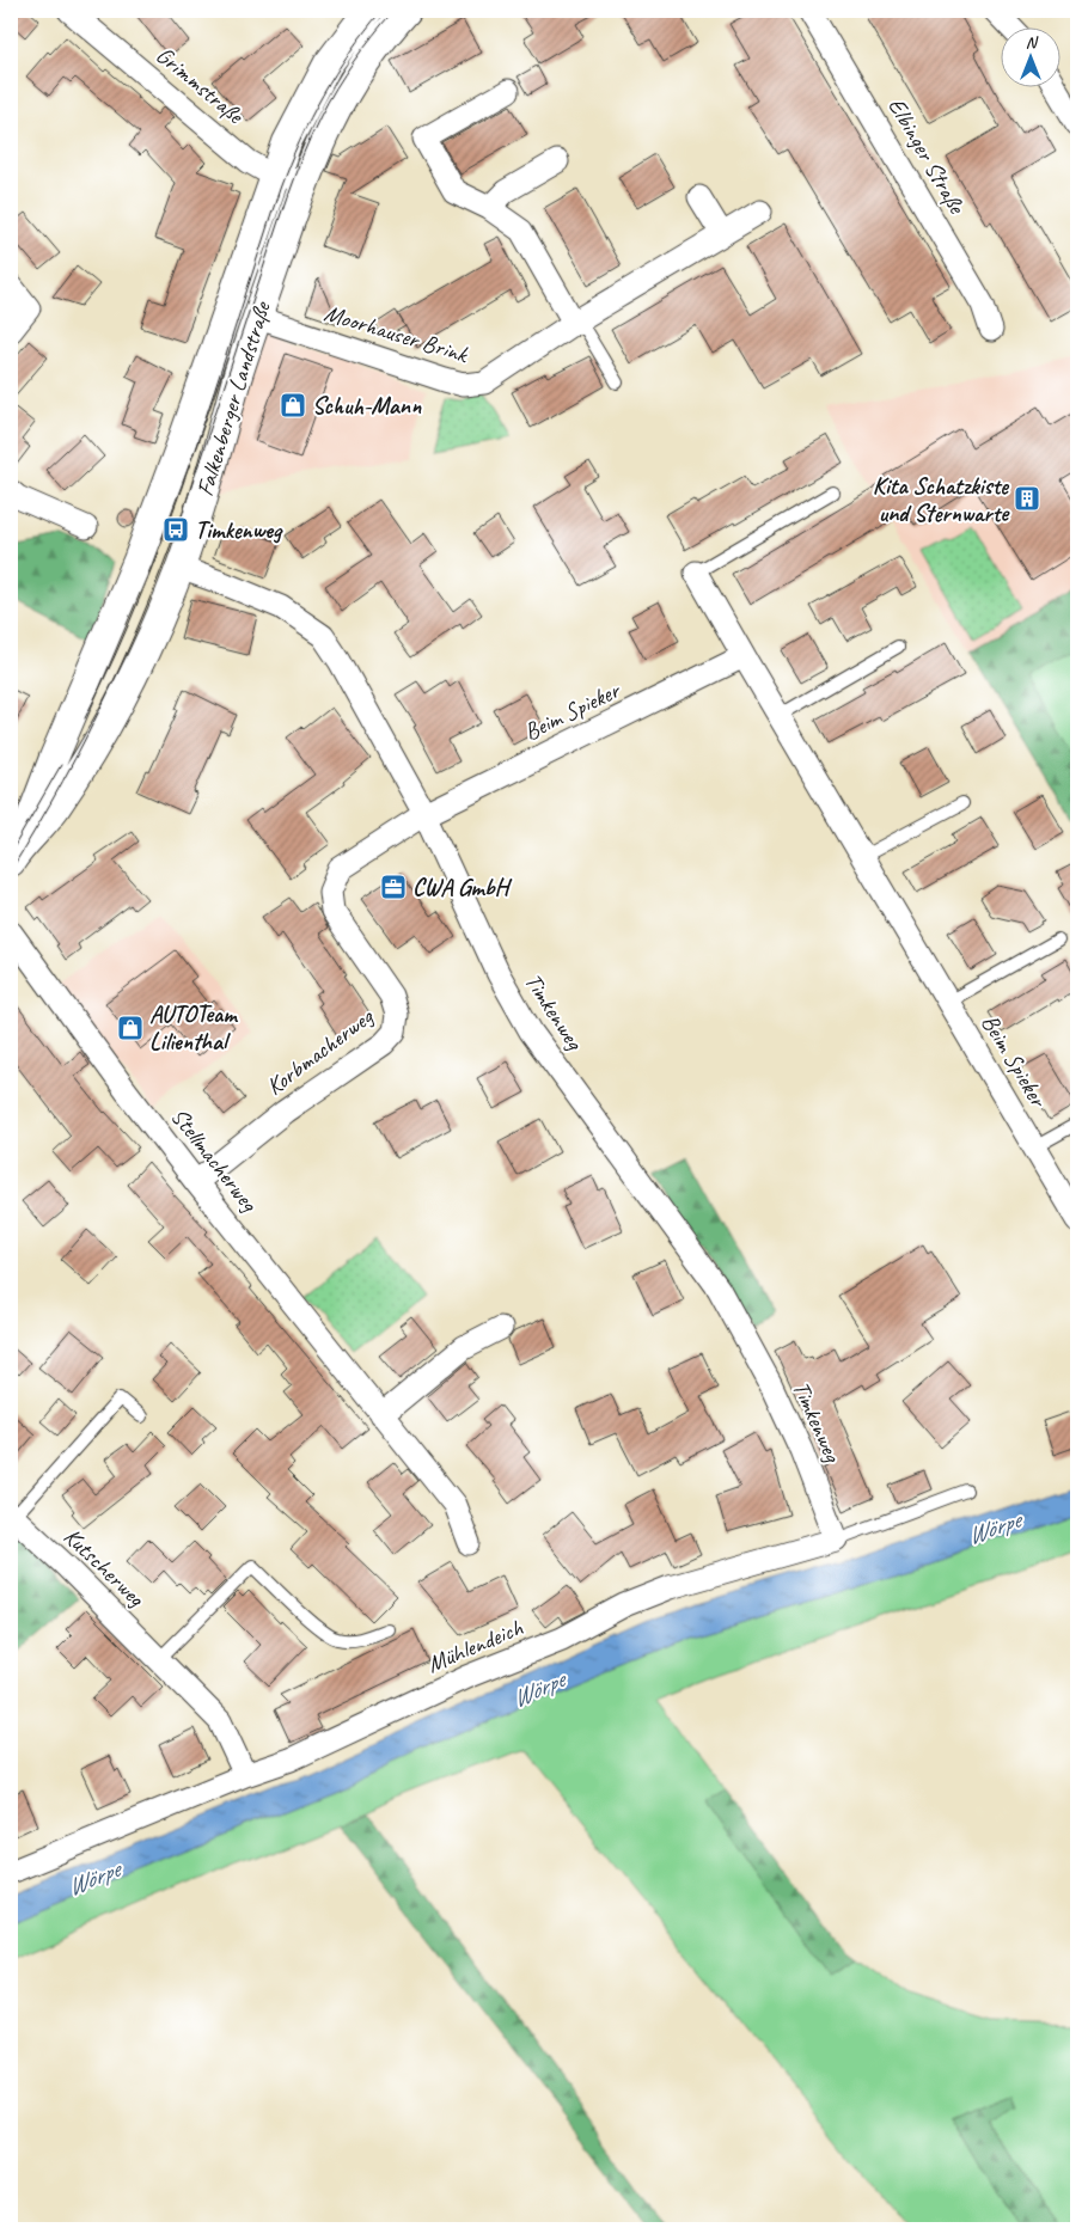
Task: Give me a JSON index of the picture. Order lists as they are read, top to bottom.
{
  "streets": {
    "street": [
      "Grimmstraße",
      "Elbinger Straße",
      "Moorhauser Brink",
      "Falkenberger Landstraße",
      "Beim Spieker",
      "Timkenweg",
      "Korbmacherweg",
      "Stellmacherweg",
      "Kutscherweg",
      "Mühlendeich"
    ]
  },
  "crossings": [
    ["Grimmstraße", "Falkenberger Landstraße"],
    ["Moorhauser Brink", "Falkenberger Landstraße"],
    ["Falkenberger Landstraße", "Timkenweg"],
    ["Beim Spieker", "Timkenweg"],
    ["Beim Spieker", "Korbmacherweg"],
    ["Timkenweg", "Korbmacherweg"],
    ["Timkenweg", "Mühlendeich"],
    ["Korbmacherweg", "Stellmacherweg"],
    ["Kutscherweg", "Mühlendeich"]
  ],
  "water": ["Wörpe"],
  "places": {
    "shop": ["Schuh-Mann", "AUTOTeam Lilienthal"],
    "building": ["Kita Schatzkiste und Sternwarte"],
    "bus stop": ["Timkenweg"],
    "office": ["CWA GmbH"]
  },
  "north": "top"
}
